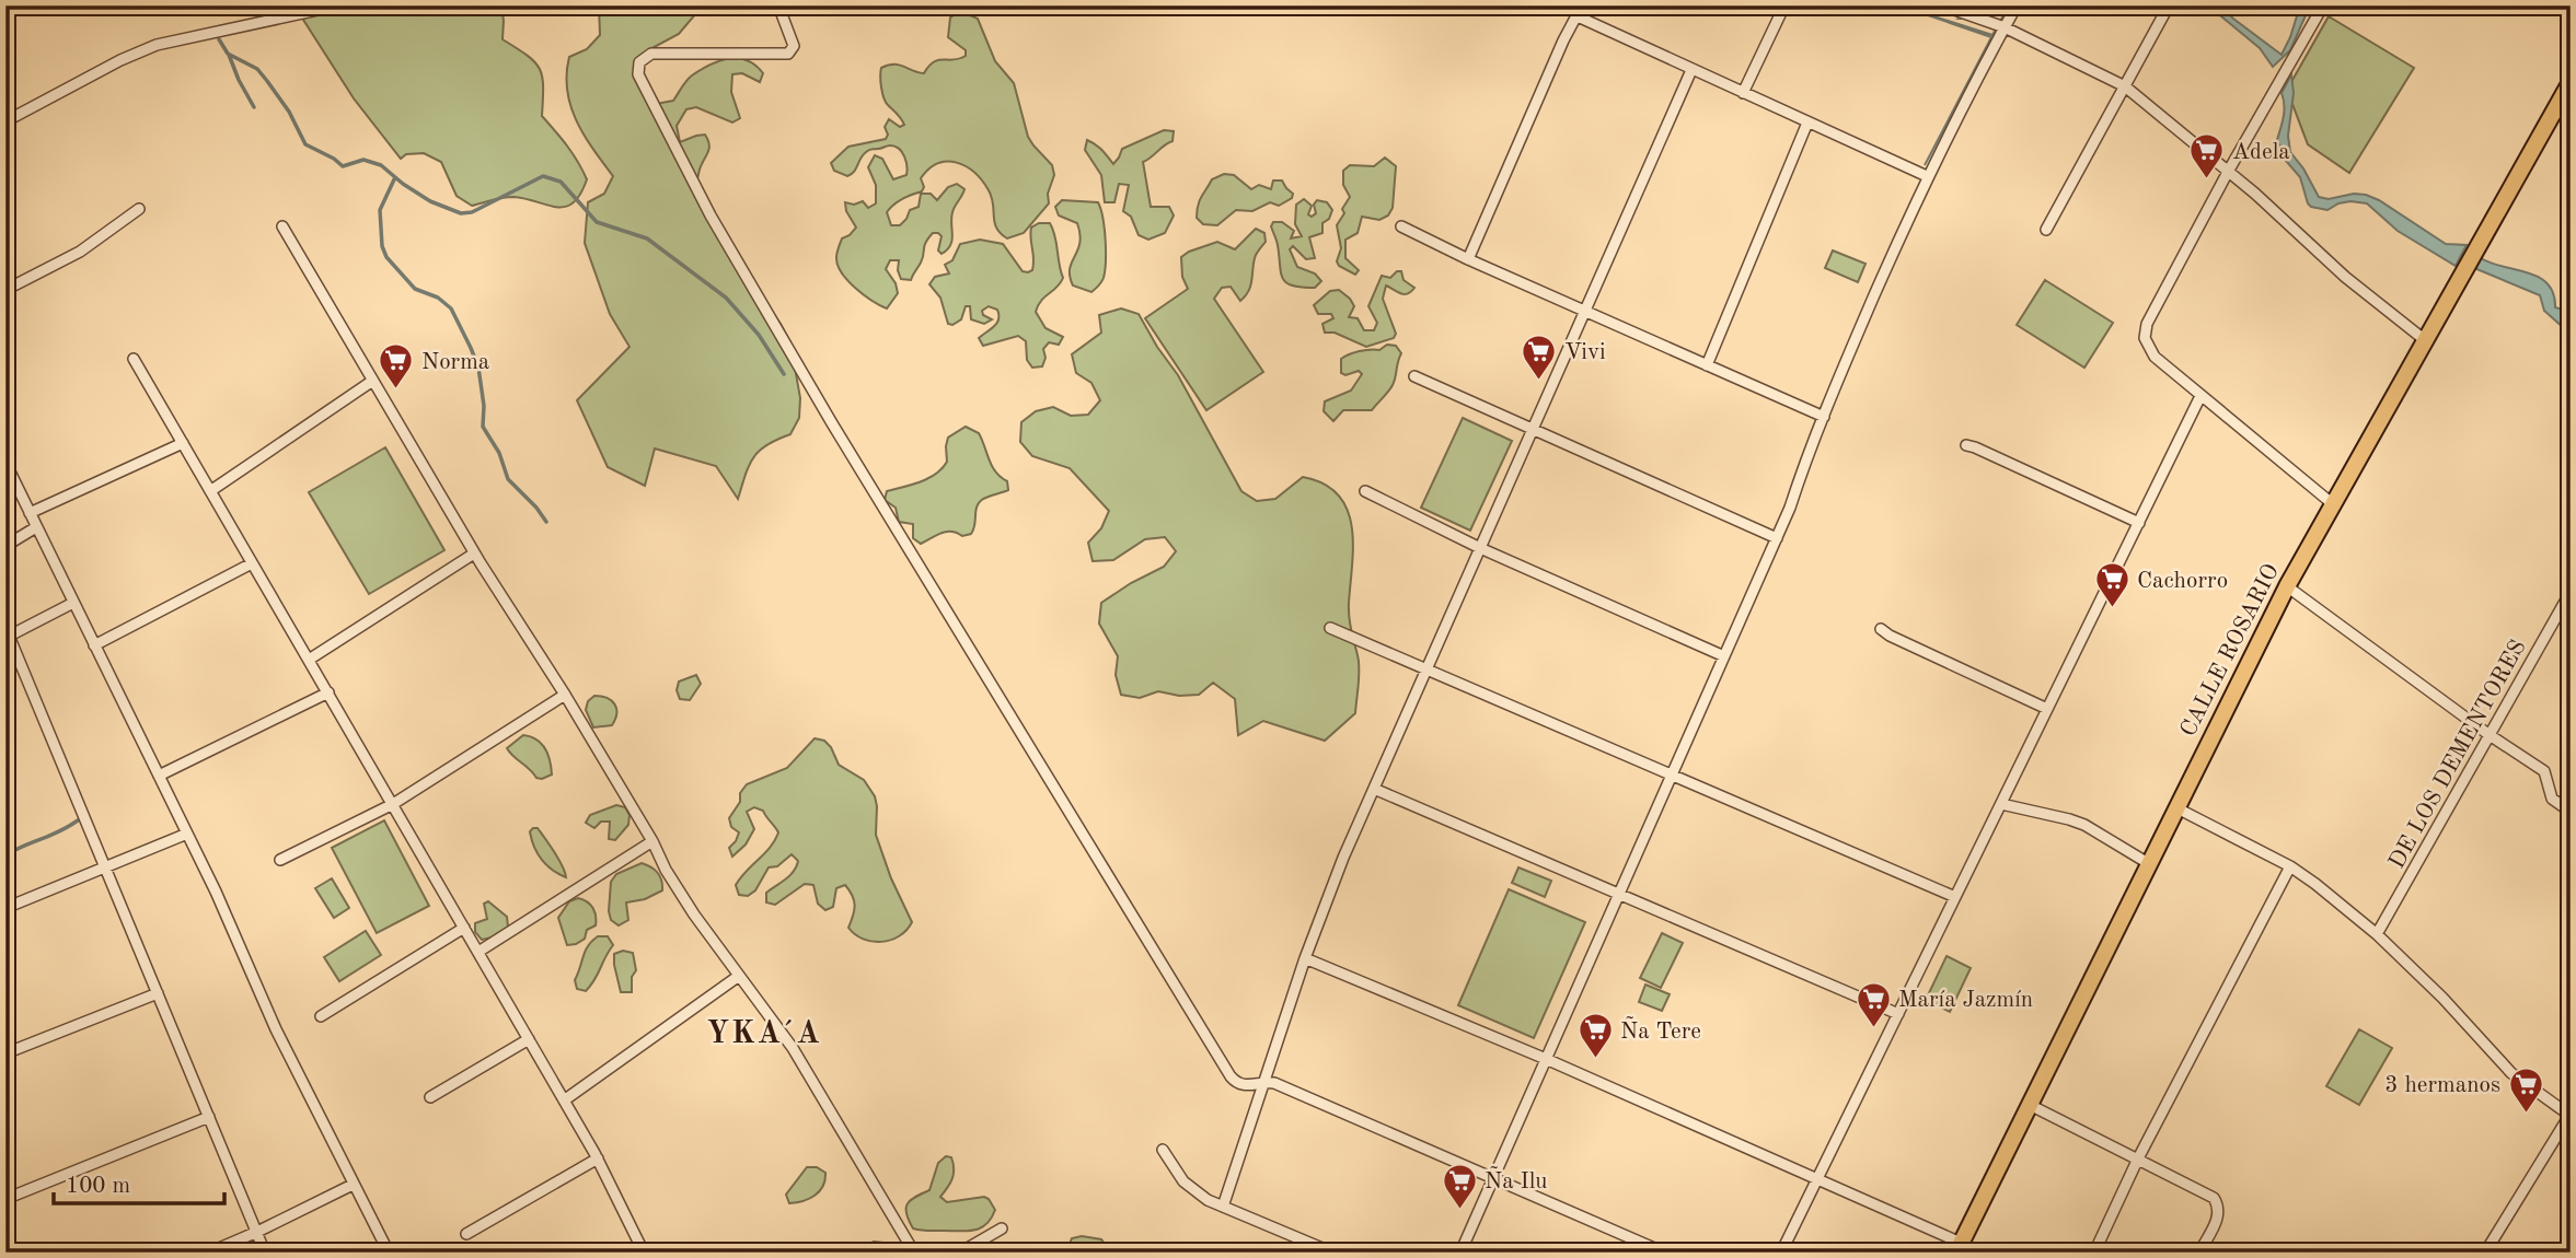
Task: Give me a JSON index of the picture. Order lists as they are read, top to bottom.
{
  "streets": {
    "main road": ["CALLE ROSARIO"],
    "street": ["DE LOS DEMENTORES"]
  },
  "districts": ["YKA´A"],
  "places": {
    "supermarket": [
      "Adela",
      "Vivi",
      "Norma",
      "Cachorro",
      "María Jazmín",
      "Ña Tere",
      "3 hermanos",
      "Ña Ilu"
    ]
  },
  "scale_bar": "100 m"
}
